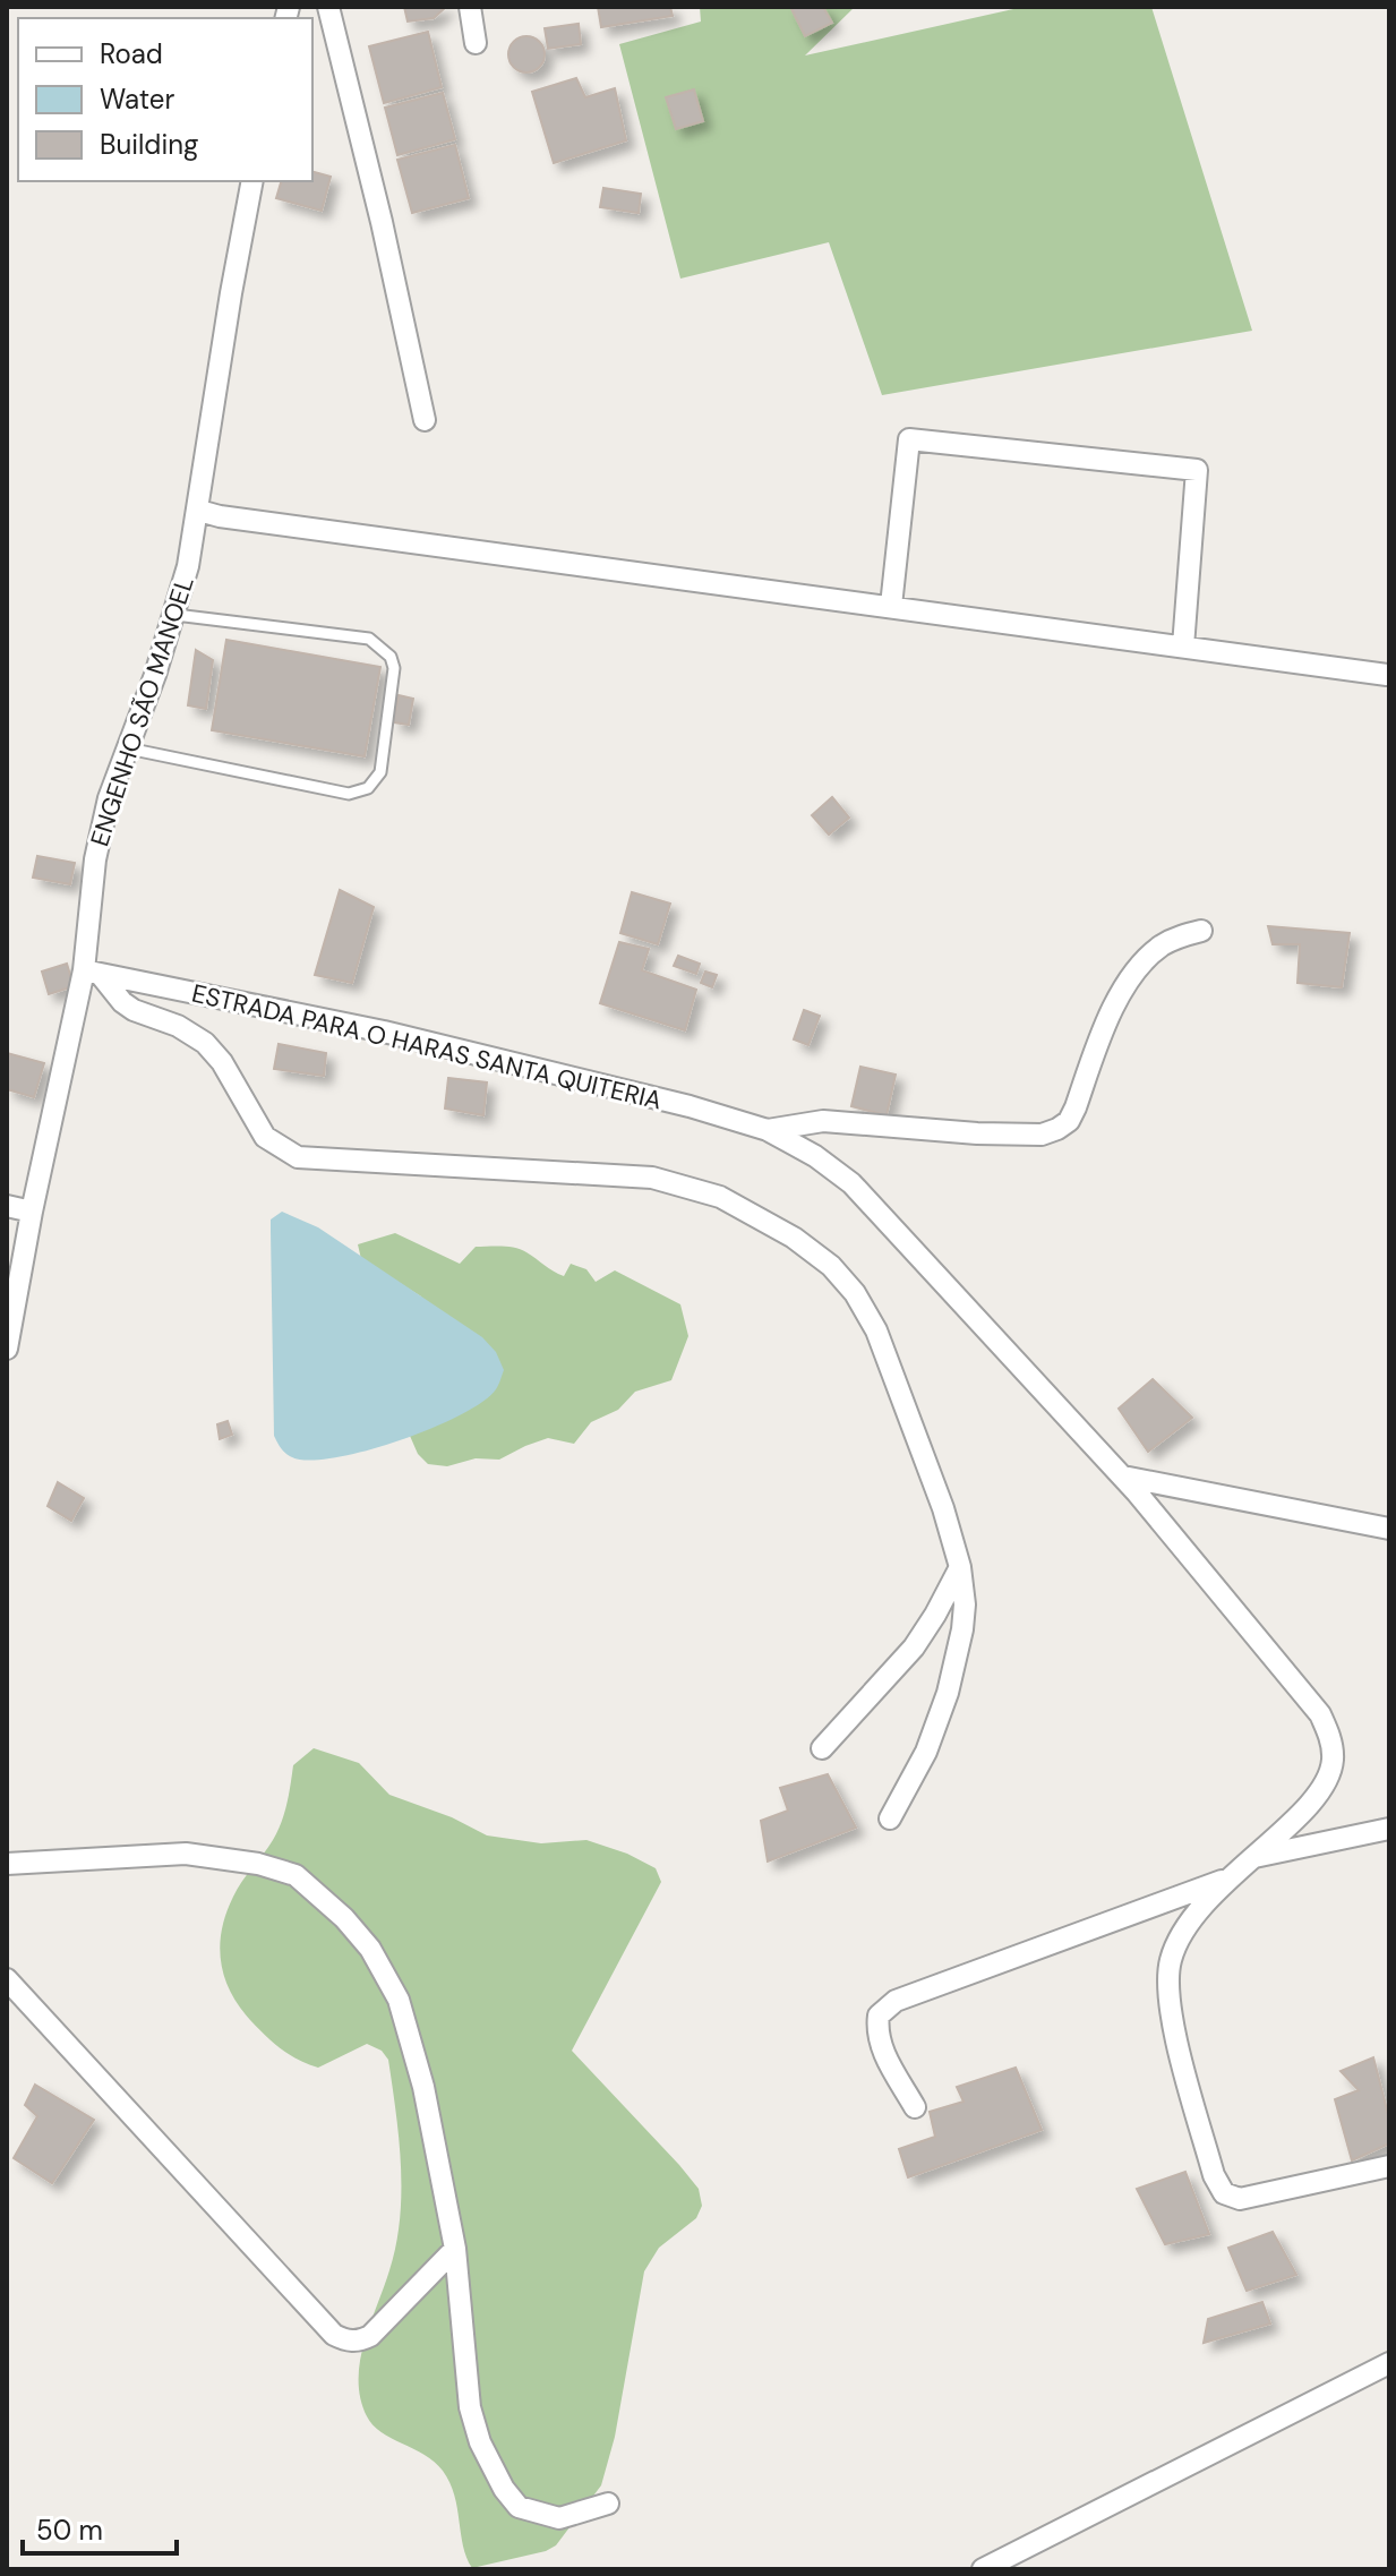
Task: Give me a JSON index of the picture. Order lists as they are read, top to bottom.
{
  "streets": {
    "street": ["ENGENHO SÃO MANOEL", "ESTRADA PARA O HARAS SANTA QUITERIA"]
  },
  "crossings": [
    ["ENGENHO SÃO MANOEL", "ESTRADA PARA O HARAS SANTA QUITERIA"]
  ],
  "legend": ["Road", "Water", "Building"],
  "scale_bar": "50 m"
}
